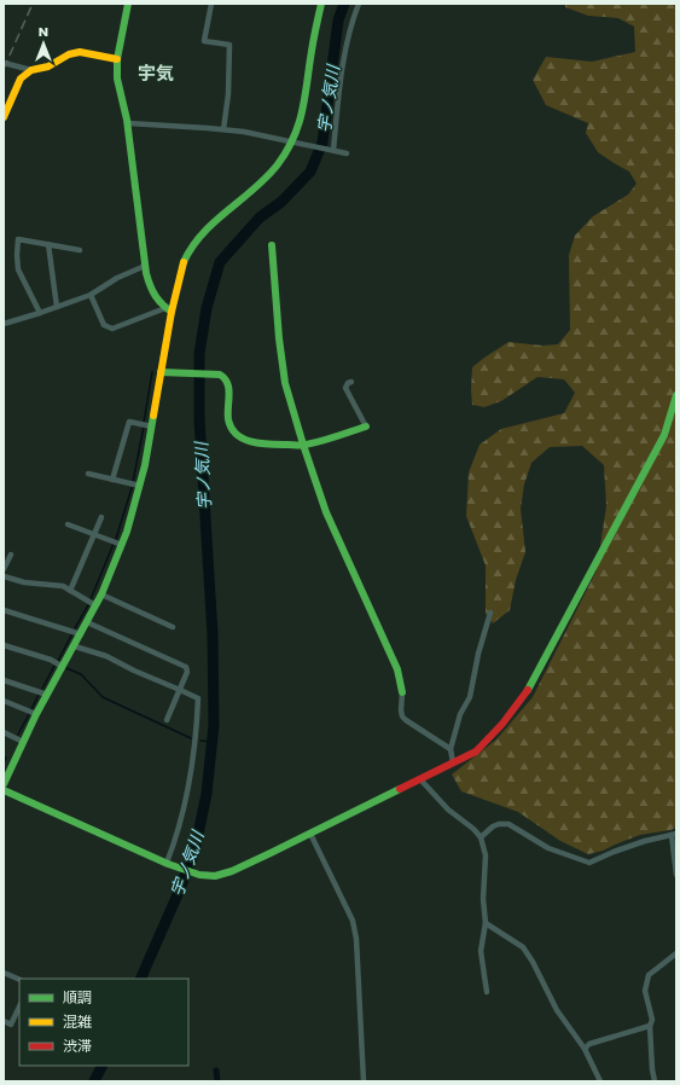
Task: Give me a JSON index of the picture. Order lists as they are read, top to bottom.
{
  "districts": ["宇気"],
  "water": ["宇ノ気川"],
  "legend": ["順調", "混雑", "渋滞"],
  "north": "top"
}
